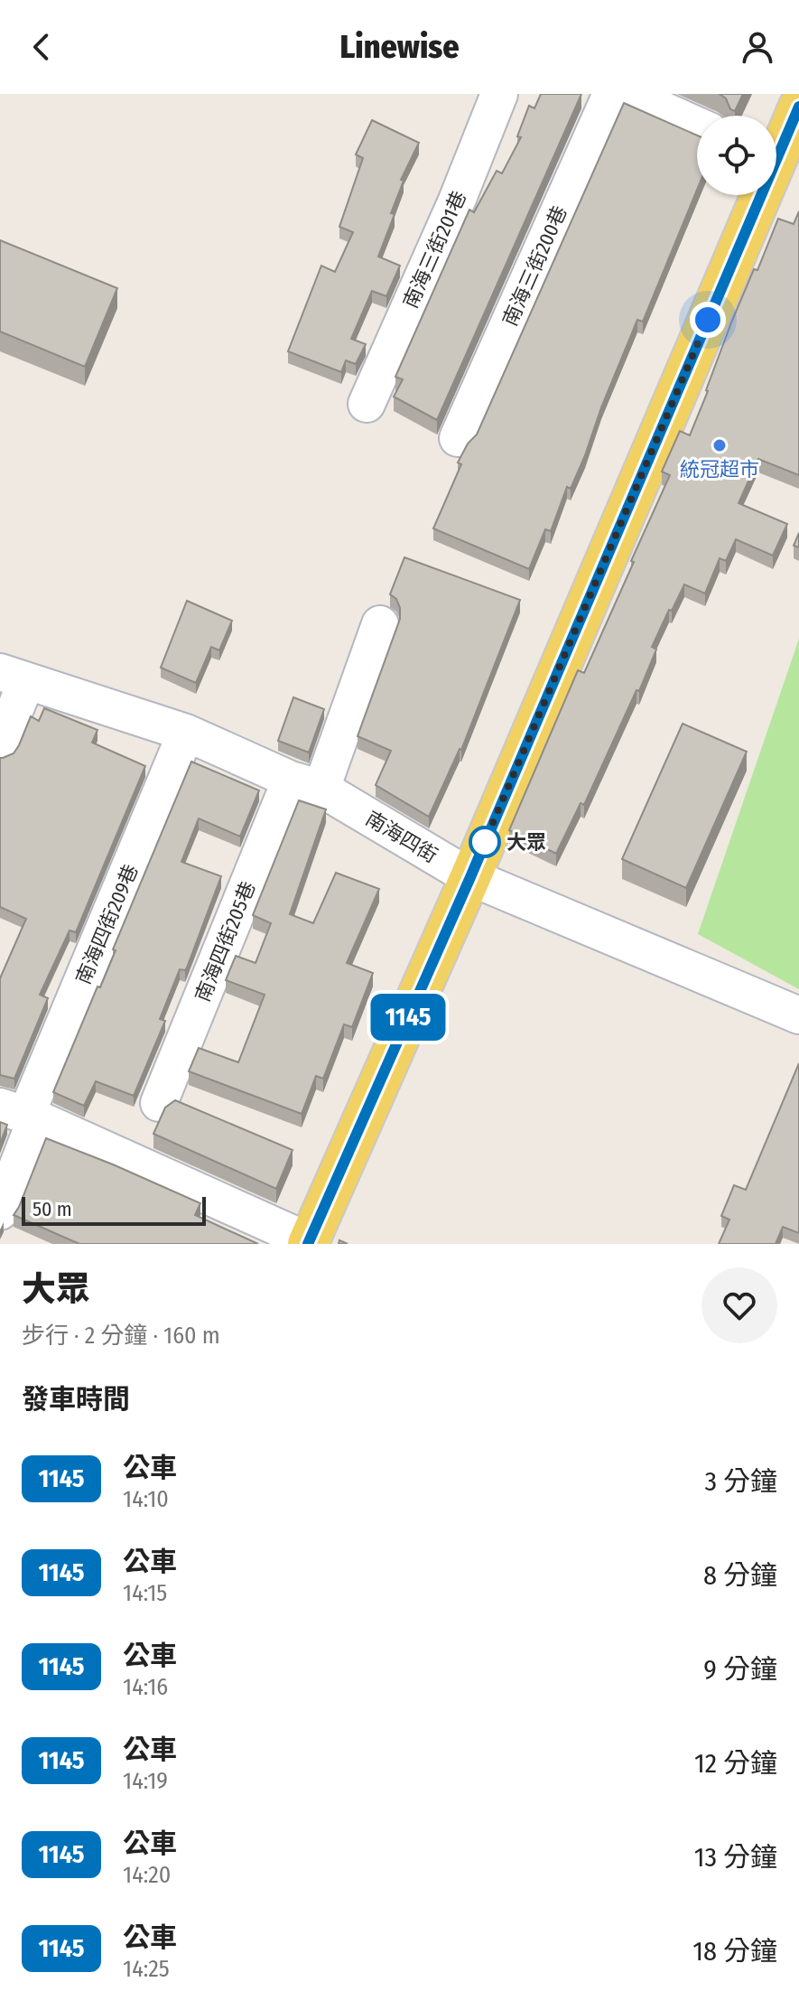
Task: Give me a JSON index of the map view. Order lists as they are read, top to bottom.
{
  "streets": {
    "street": [
      "南海三街201巷",
      "南海三街200巷",
      "南海四街",
      "南海四街209巷",
      "南海四街205巷"
    ]
  },
  "crossings": [
    ["南海四街", "南海四街209巷"],
    ["南海四街", "南海四街205巷"]
  ],
  "places": ["統冠超市", "大眾"],
  "lines": ["bus line 1145"],
  "scale_bar": "50 m",
  "page": {
    "header": "Linewise",
    "on_map": "1145",
    "scale": "50 m",
    "heading": [
      ["大眾", "步行 · 2 分鐘 · 160 m"],
      "發車時間"
    ],
    "list": [
      {
        "mark": "1145",
        "name": "公車",
        "note": "14:10",
        "value": "3 分鐘"
      },
      {
        "mark": "1145",
        "name": "公車",
        "note": "14:15",
        "value": "8 分鐘"
      },
      {
        "mark": "1145",
        "name": "公車",
        "note": "14:16",
        "value": "9 分鐘"
      },
      {
        "mark": "1145",
        "name": "公車",
        "note": "14:19",
        "value": "12 分鐘"
      },
      {
        "mark": "1145",
        "name": "公車",
        "note": "14:20",
        "value": "13 分鐘"
      },
      {
        "mark": "1145",
        "name": "公車",
        "note": "14:25",
        "value": "18 分鐘"
      }
    ]
  }
}
